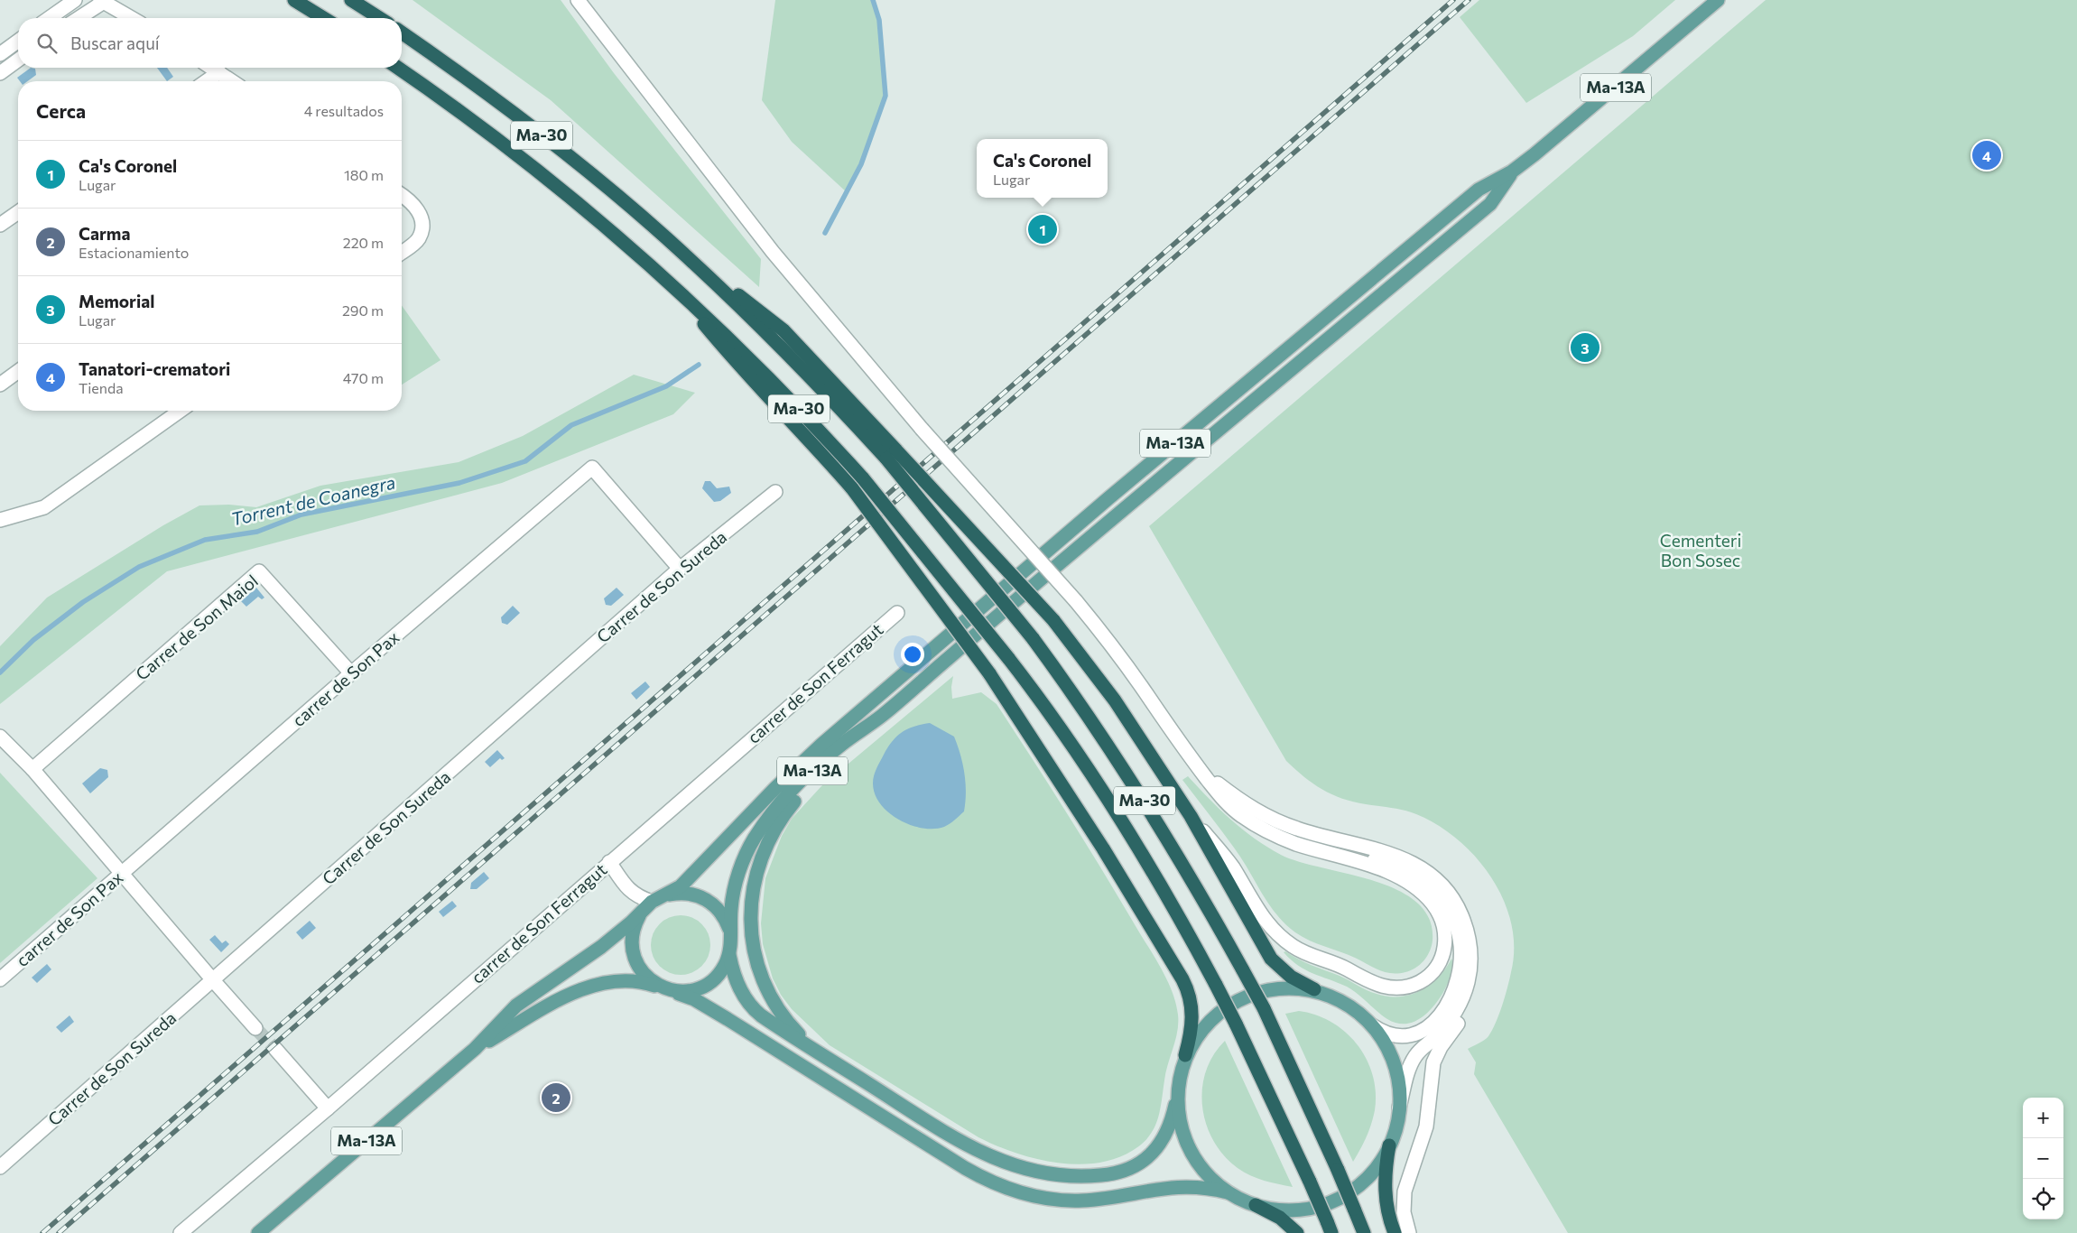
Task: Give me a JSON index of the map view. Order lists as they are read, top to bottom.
{
  "streets": {
    "highway": ["Ma-30"],
    "main road": ["Ma-13A"],
    "street": [
      "Carrer de Son Sureda",
      "Carrer de Son Maiol",
      "carrer de Son Pax",
      "carrer de Son Ferragut"
    ]
  },
  "crossings": [
    ["Carrer de Son Sureda", "carrer de Son Pax"],
    ["Carrer de Son Maiol", "carrer de Son Pax"]
  ],
  "water": ["Torrent de Coanegra"],
  "parks": ["Cementeri Bon Sosec"],
  "page": {
    "search": "Buscar aquí",
    "heading": ["Cerca", "4 resultados"],
    "popup": ["Ca's Coronel", "Lugar"],
    "pins": [
      "4",
      "1",
      "3",
      "2"
    ],
    "list": [
      {
        "mark": "1",
        "name": "Ca's Coronel",
        "note": "Lugar",
        "value": "180 m"
      },
      {
        "mark": "2",
        "name": "Carma",
        "note": "Estacionamiento",
        "value": "220 m"
      },
      {
        "mark": "3",
        "name": "Memorial",
        "note": "Lugar",
        "value": "290 m"
      },
      {
        "mark": "4",
        "name": "Tanatori-crematori",
        "note": "Tienda",
        "value": "470 m"
      }
    ],
    "map_buttons": ["+", "−"]
  }
}
